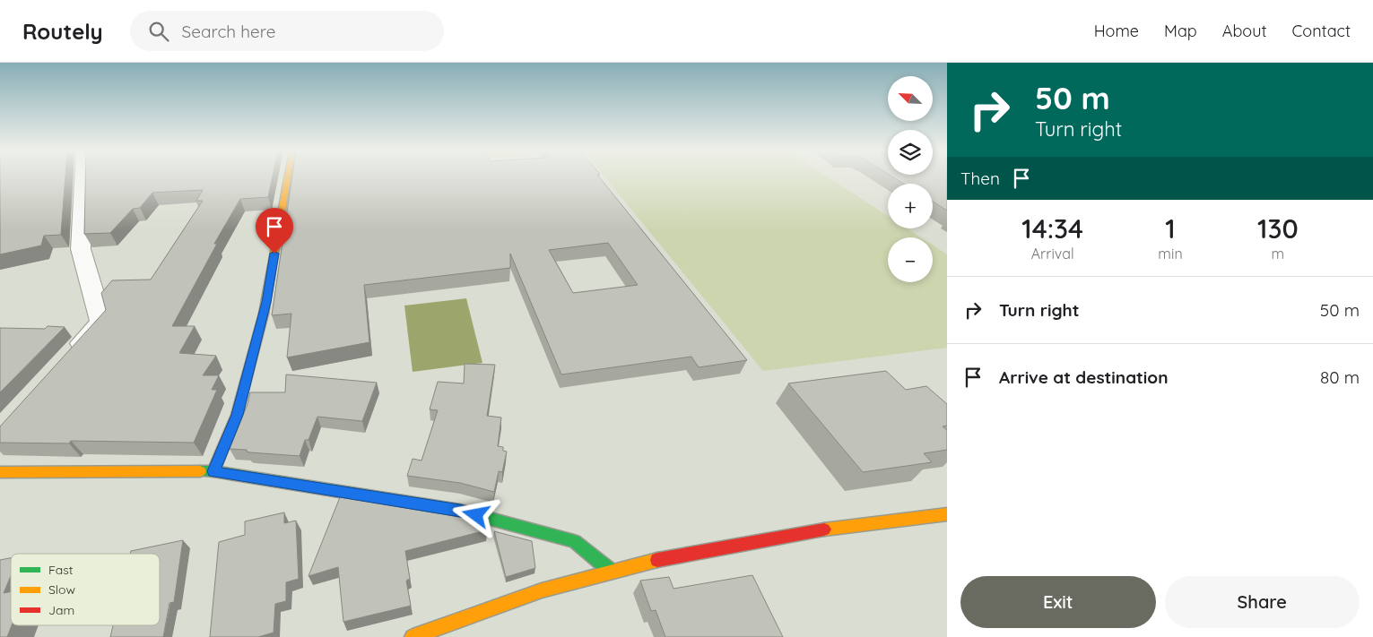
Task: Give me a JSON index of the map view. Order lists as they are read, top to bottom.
{
  "legend": ["Fast", "Slow", "Jam"],
  "north": "top left",
  "page": {
    "header": "Routely",
    "search": "Search here",
    "nav": [
      "Home",
      "Map",
      "About",
      "Contact"
    ],
    "turn": ["50 m", "Turn right"],
    "map_buttons": ["+", "−"],
    "then": "Then",
    "eta": [
      "14:34",
      "Arrival",
      "1",
      "min",
      "130",
      "m"
    ],
    "list": [
      {
        "name": "Turn right",
        "value": "50 m"
      },
      {
        "name": "Arrive at destination",
        "value": "80 m"
      }
    ],
    "buttons": ["Exit", "Share"]
  }
}
